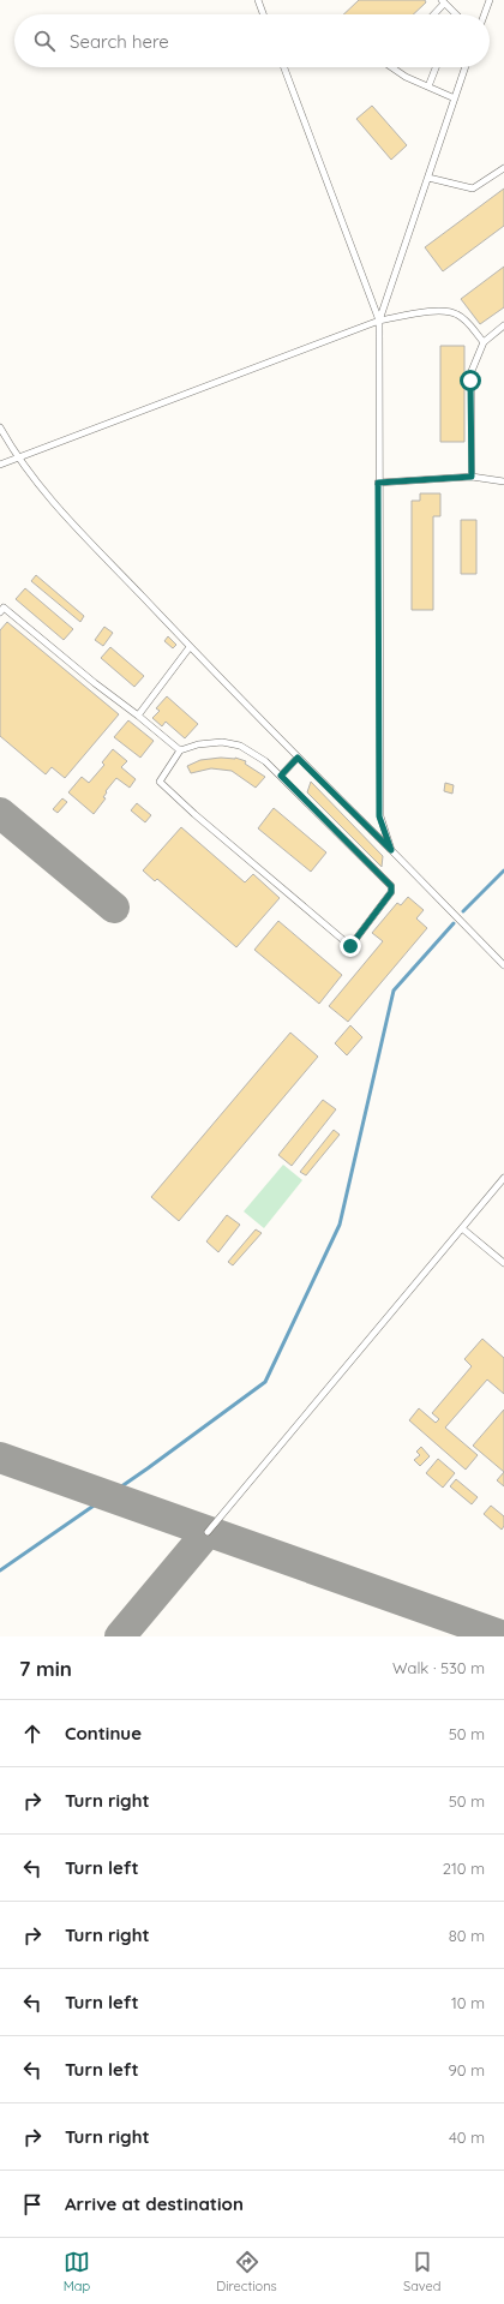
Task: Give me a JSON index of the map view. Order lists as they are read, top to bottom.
{
  "page": {
    "search": "Search here",
    "heading": ["7 min", "Walk · 530 m"],
    "list": [
      ["Continue", "50 m"],
      ["Turn right", "50 m"],
      ["Turn left", "210 m"],
      ["Turn right", "80 m"],
      ["Turn left", "10 m"],
      ["Turn left", "90 m"],
      ["Turn right", "40 m"],
      "Arrive at destination"
    ],
    "nav": ["Map", "Directions", "Saved"]
  }
}
